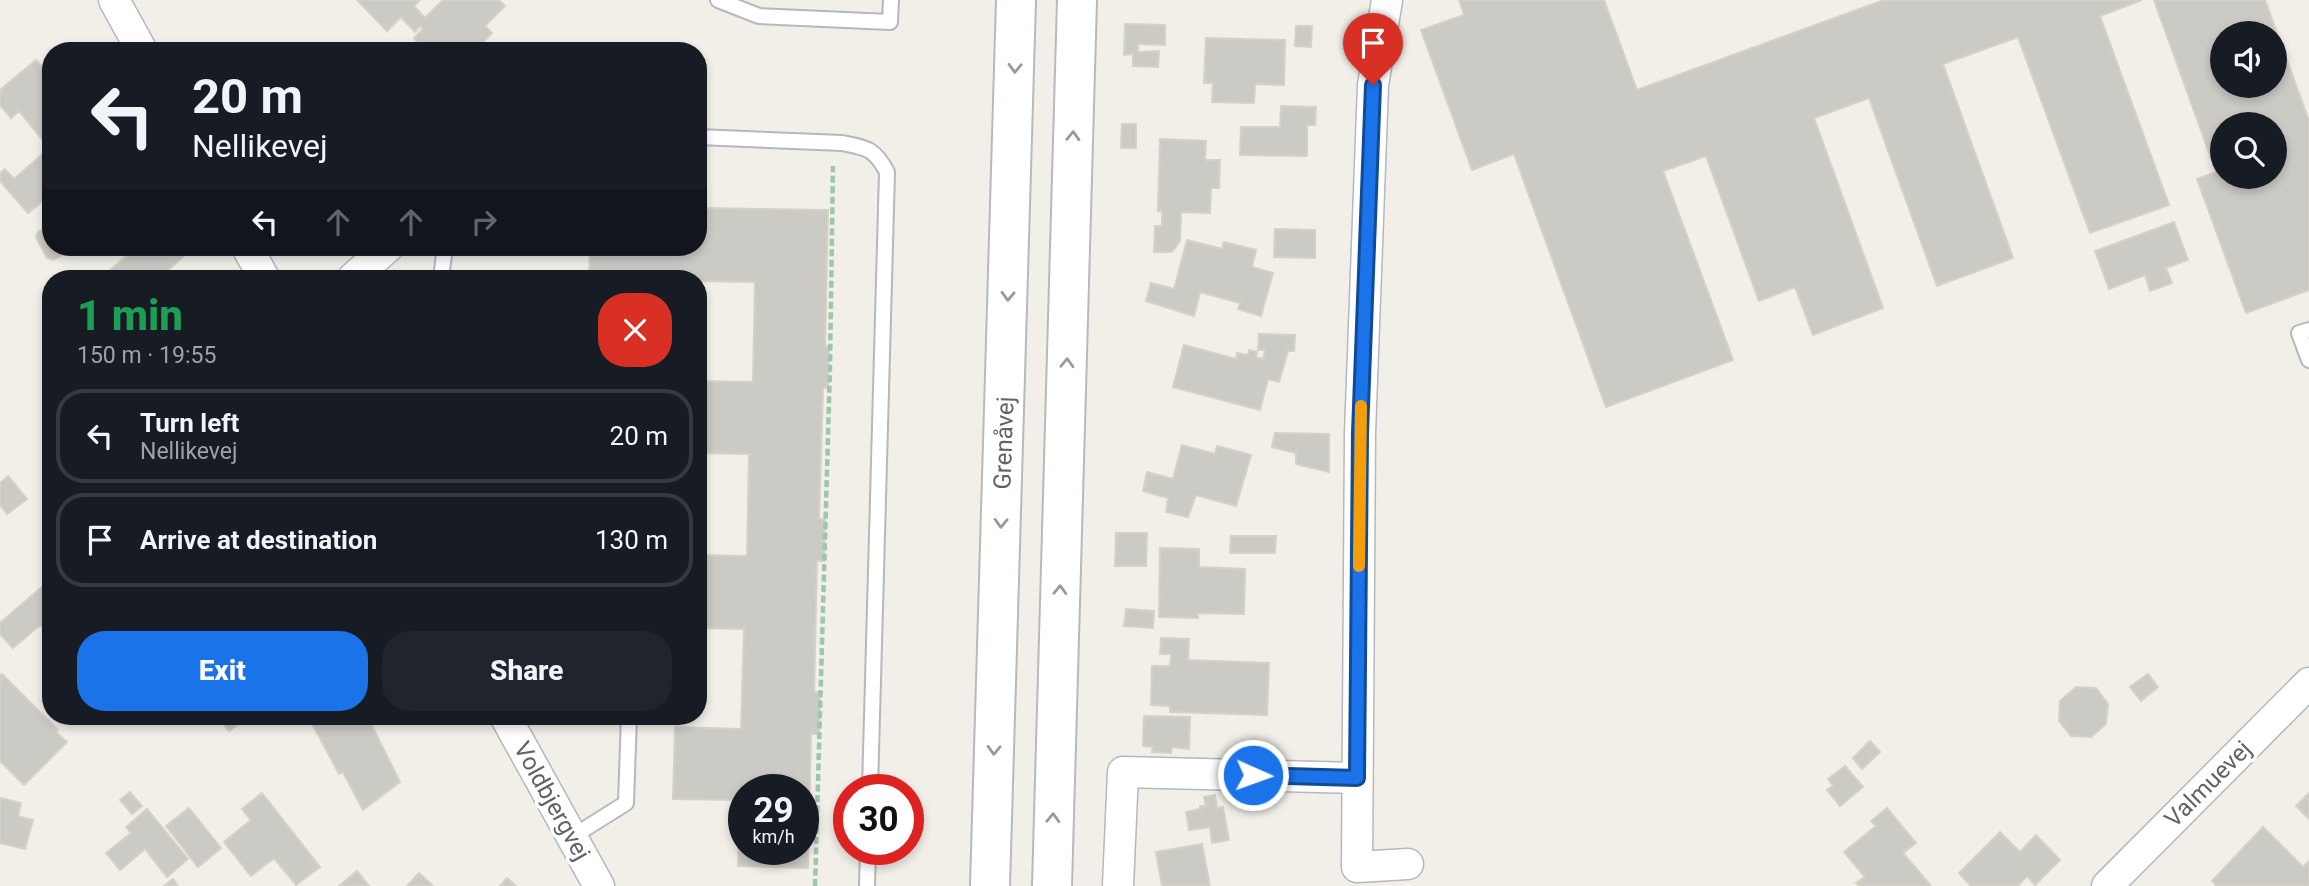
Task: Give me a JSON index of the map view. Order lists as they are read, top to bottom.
{
  "streets": {
    "main road": ["Grenåvej"],
    "street": ["Valmuevej", "Voldbjergvej"]
  },
  "page": {
    "turn": ["20 m", "Nellikevej"],
    "heading": ["1 min", "150 m · 19:55"],
    "list": [
      {
        "name": "Turn left",
        "note": "Nellikevej",
        "value": "20 m"
      },
      {
        "name": "Arrive at destination",
        "value": "130 m"
      }
    ],
    "buttons": ["Exit", "Share"],
    "speed": "29 km/h",
    "limit": "30"
  }
}
